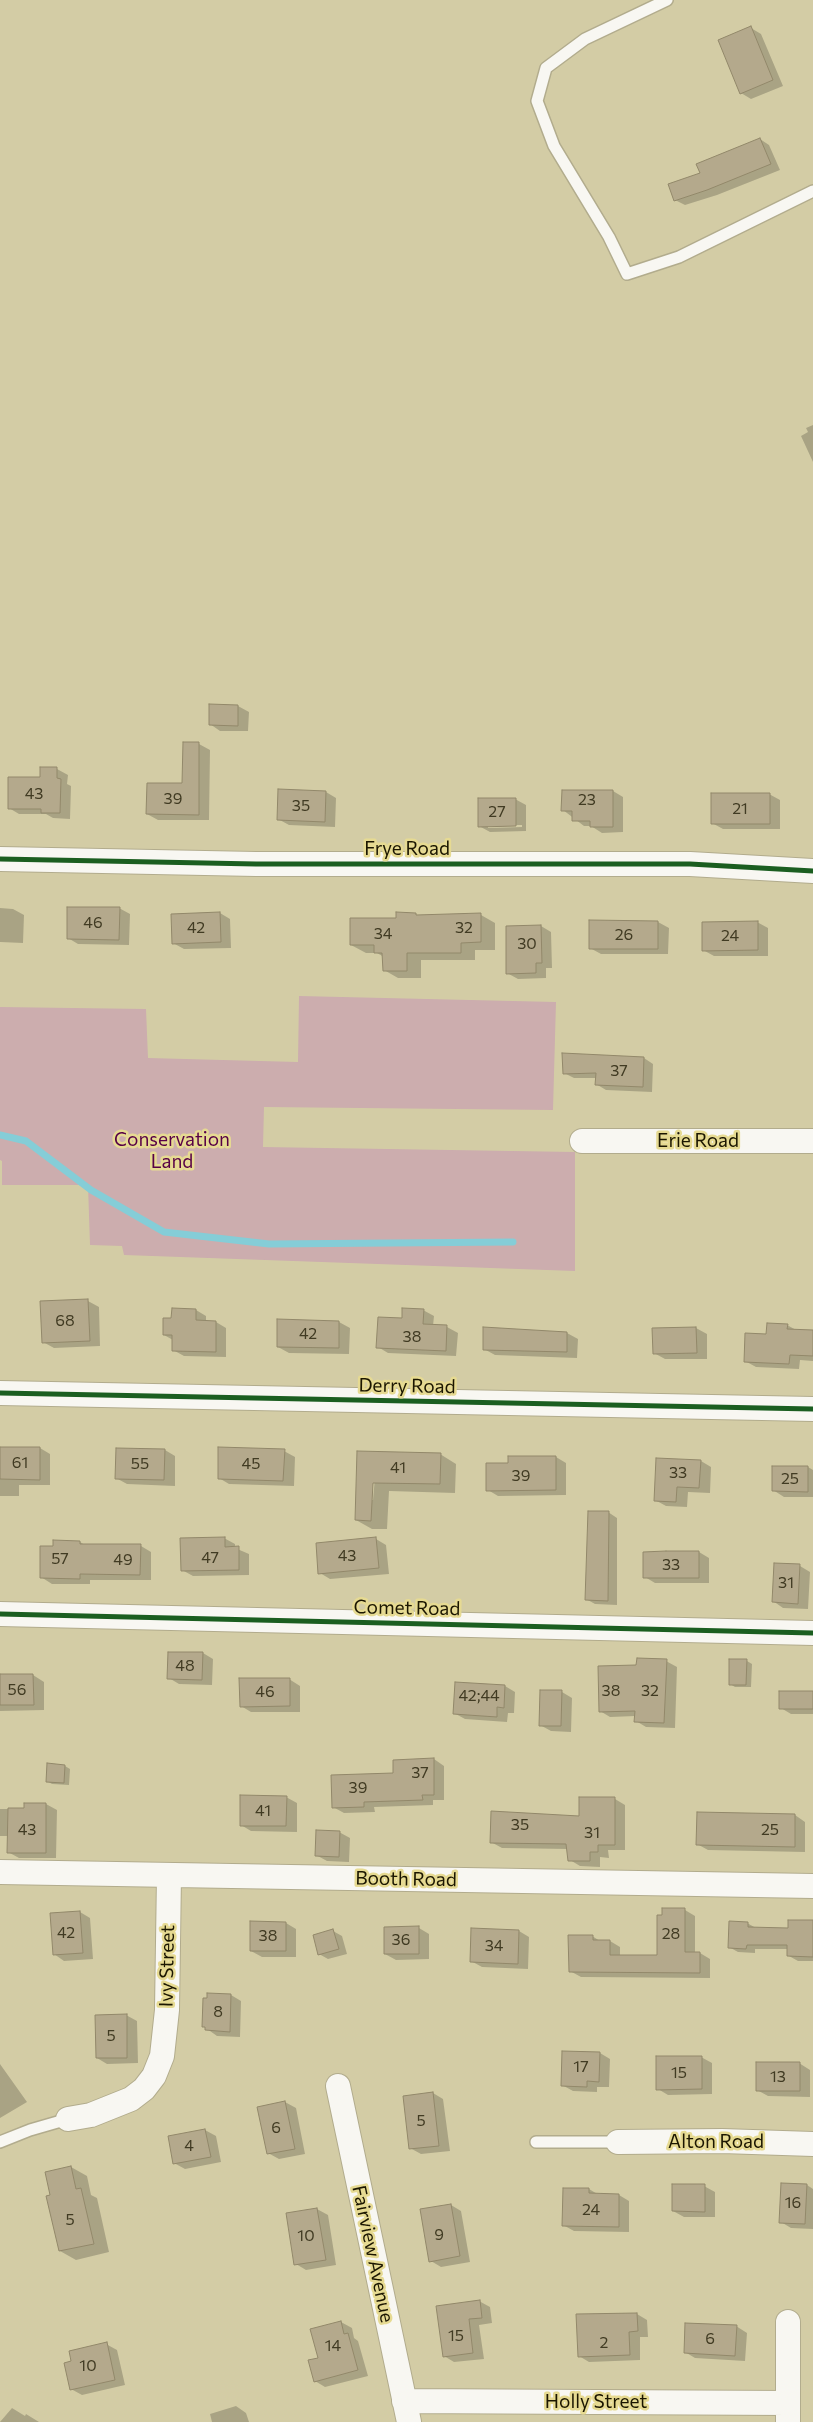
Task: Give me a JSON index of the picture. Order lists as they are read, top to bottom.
{
  "streets": {
    "street": [
      "Frye Road",
      "Erie Road",
      "Derry Road",
      "Comet Road",
      "Booth Road",
      "Ivy Street",
      "Alton Road",
      "Fairview Avenue",
      "Holly Street"
    ]
  },
  "crossings": [
    ["Booth Road", "Ivy Street"],
    ["Fairview Avenue", "Holly Street"]
  ],
  "parks": ["Conservation Land"],
  "house_numbers": [
    "43",
    "39",
    "23",
    "35",
    "21",
    "27",
    "46",
    "42",
    "32",
    "34",
    "26",
    "24",
    "30",
    "37",
    "68",
    "42",
    "38",
    "61",
    "55",
    "45",
    "41",
    "33",
    "39",
    "25",
    "43",
    "47",
    "57",
    "49",
    "33",
    "31",
    "48",
    "56",
    "38",
    "32",
    "46",
    "42;44",
    "37",
    "39",
    "41",
    "35",
    "43",
    "25",
    "31",
    "42",
    "28",
    "38",
    "36",
    "34",
    "8",
    "5",
    "17",
    "15",
    "13",
    "5",
    "6",
    "4",
    "16",
    "24",
    "5",
    "9",
    "10",
    "15",
    "6",
    "2",
    "14",
    "10"
  ]
}
